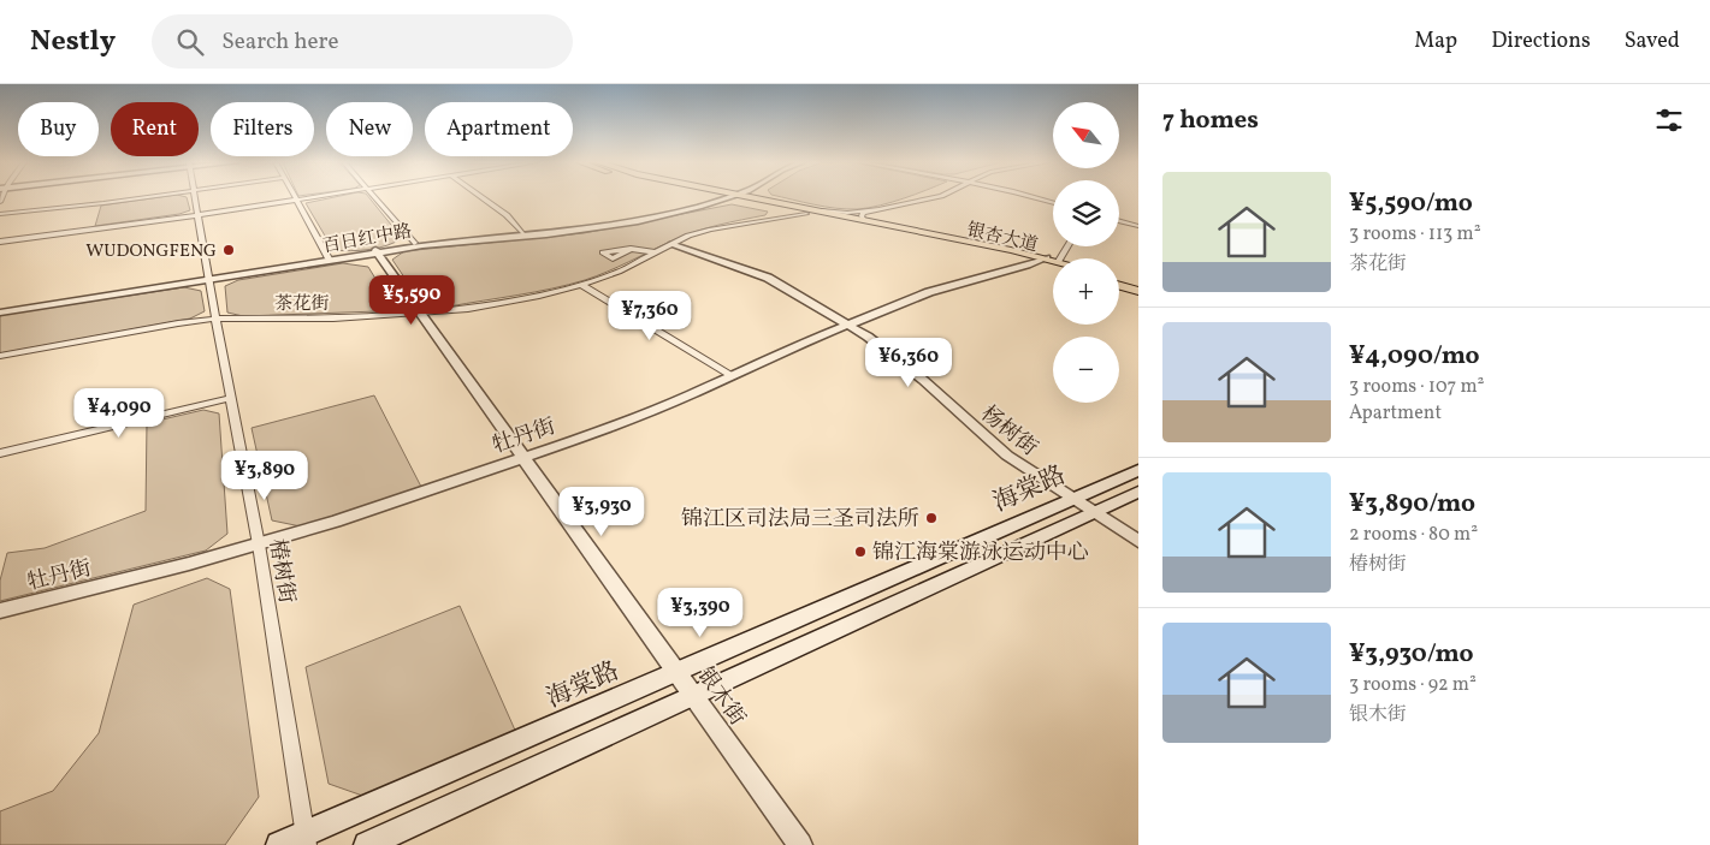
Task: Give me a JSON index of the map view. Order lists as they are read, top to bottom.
{
  "streets": {
    "main road": ["银杏大道", "海棠路"],
    "street": [
      "百日红中路",
      "茶花街",
      "杨树街",
      "牡丹街",
      "椿树街",
      "银木街"
    ]
  },
  "crossings": [
    ["银杏大道", "茶花街"],
    ["银杏大道", "牡丹街"],
    ["百日红中路", "椿树街"],
    ["百日红中路", "银木街"],
    ["茶花街", "杨树街"],
    ["茶花街", "椿树街"],
    ["茶花街", "银木街"],
    ["杨树街", "牡丹街"],
    ["杨树街", "海棠路"],
    ["牡丹街", "椿树街"],
    ["牡丹街", "银木街"],
    ["海棠路", "椿树街"],
    ["海棠路", "银木街"]
  ],
  "places": ["WUDONGFENG", "锦江区司法局三圣司法所", "锦江海棠游泳运动中心"],
  "north": "top left",
  "page": {
    "header": "Nestly",
    "search": "Search here",
    "nav": ["Map", "Directions", "Saved"],
    "heading": "7 homes",
    "map_buttons": ["+", "−"],
    "chip": [
      "Buy",
      "Rent",
      "Filters",
      "New",
      "Apartment"
    ],
    "list": [
      {
        "name": "¥5,590/mo",
        "note": "3 rooms · 113 m² · 茶花街"
      },
      {
        "name": "¥4,090/mo",
        "note": "3 rooms · 107 m² · Apartment"
      },
      {
        "name": "¥3,890/mo",
        "note": "2 rooms · 80 m² · 椿树街"
      },
      {
        "name": "¥3,930/mo",
        "note": "3 rooms · 92 m² · 银木街"
      }
    ],
    "price": [
      "¥5,590",
      "¥7,360",
      "¥6,360",
      "¥4,090",
      "¥3,890",
      "¥3,930",
      "¥3,390"
    ]
  }
}
